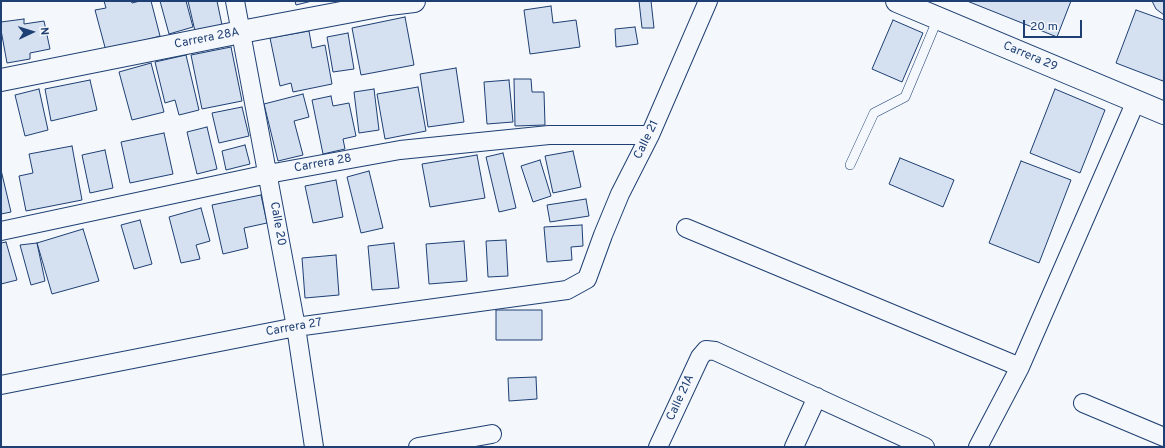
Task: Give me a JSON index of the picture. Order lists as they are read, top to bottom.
{
  "streets": {
    "street": [
      "Carrera 28A",
      "Carrera 29",
      "Calle 21",
      "Carrera 28",
      "Calle 20",
      "Carrera 27",
      "Calle 21A"
    ]
  },
  "crossings": [
    ["Carrera 28A", "Calle 20"],
    ["Calle 21", "Carrera 28"],
    ["Calle 21", "Carrera 27"],
    ["Carrera 28", "Calle 20"],
    ["Calle 20", "Carrera 27"]
  ],
  "scale_bar": "20 m",
  "north": "right"
}
